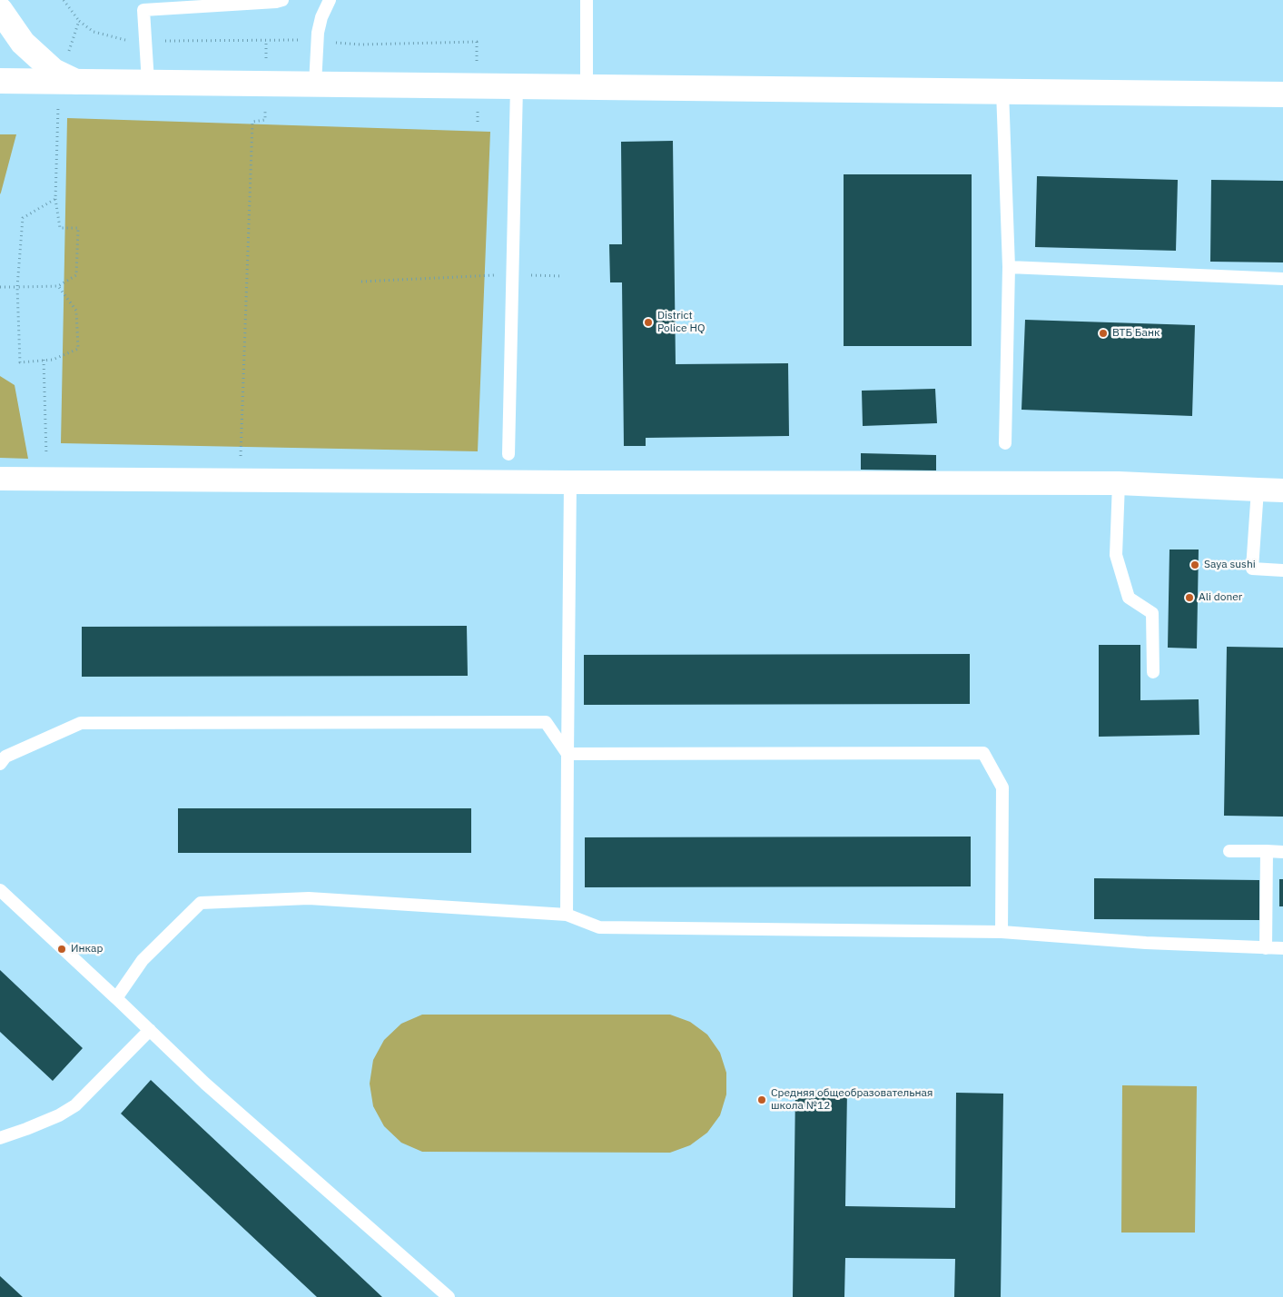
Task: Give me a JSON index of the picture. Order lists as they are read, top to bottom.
{
  "places": [
    "District Police HQ",
    "ВТБ Банк",
    "Saya sushi",
    "Ali doner",
    "Инкар",
    "Средняя общеобразовательная школа №12"
  ]
}
